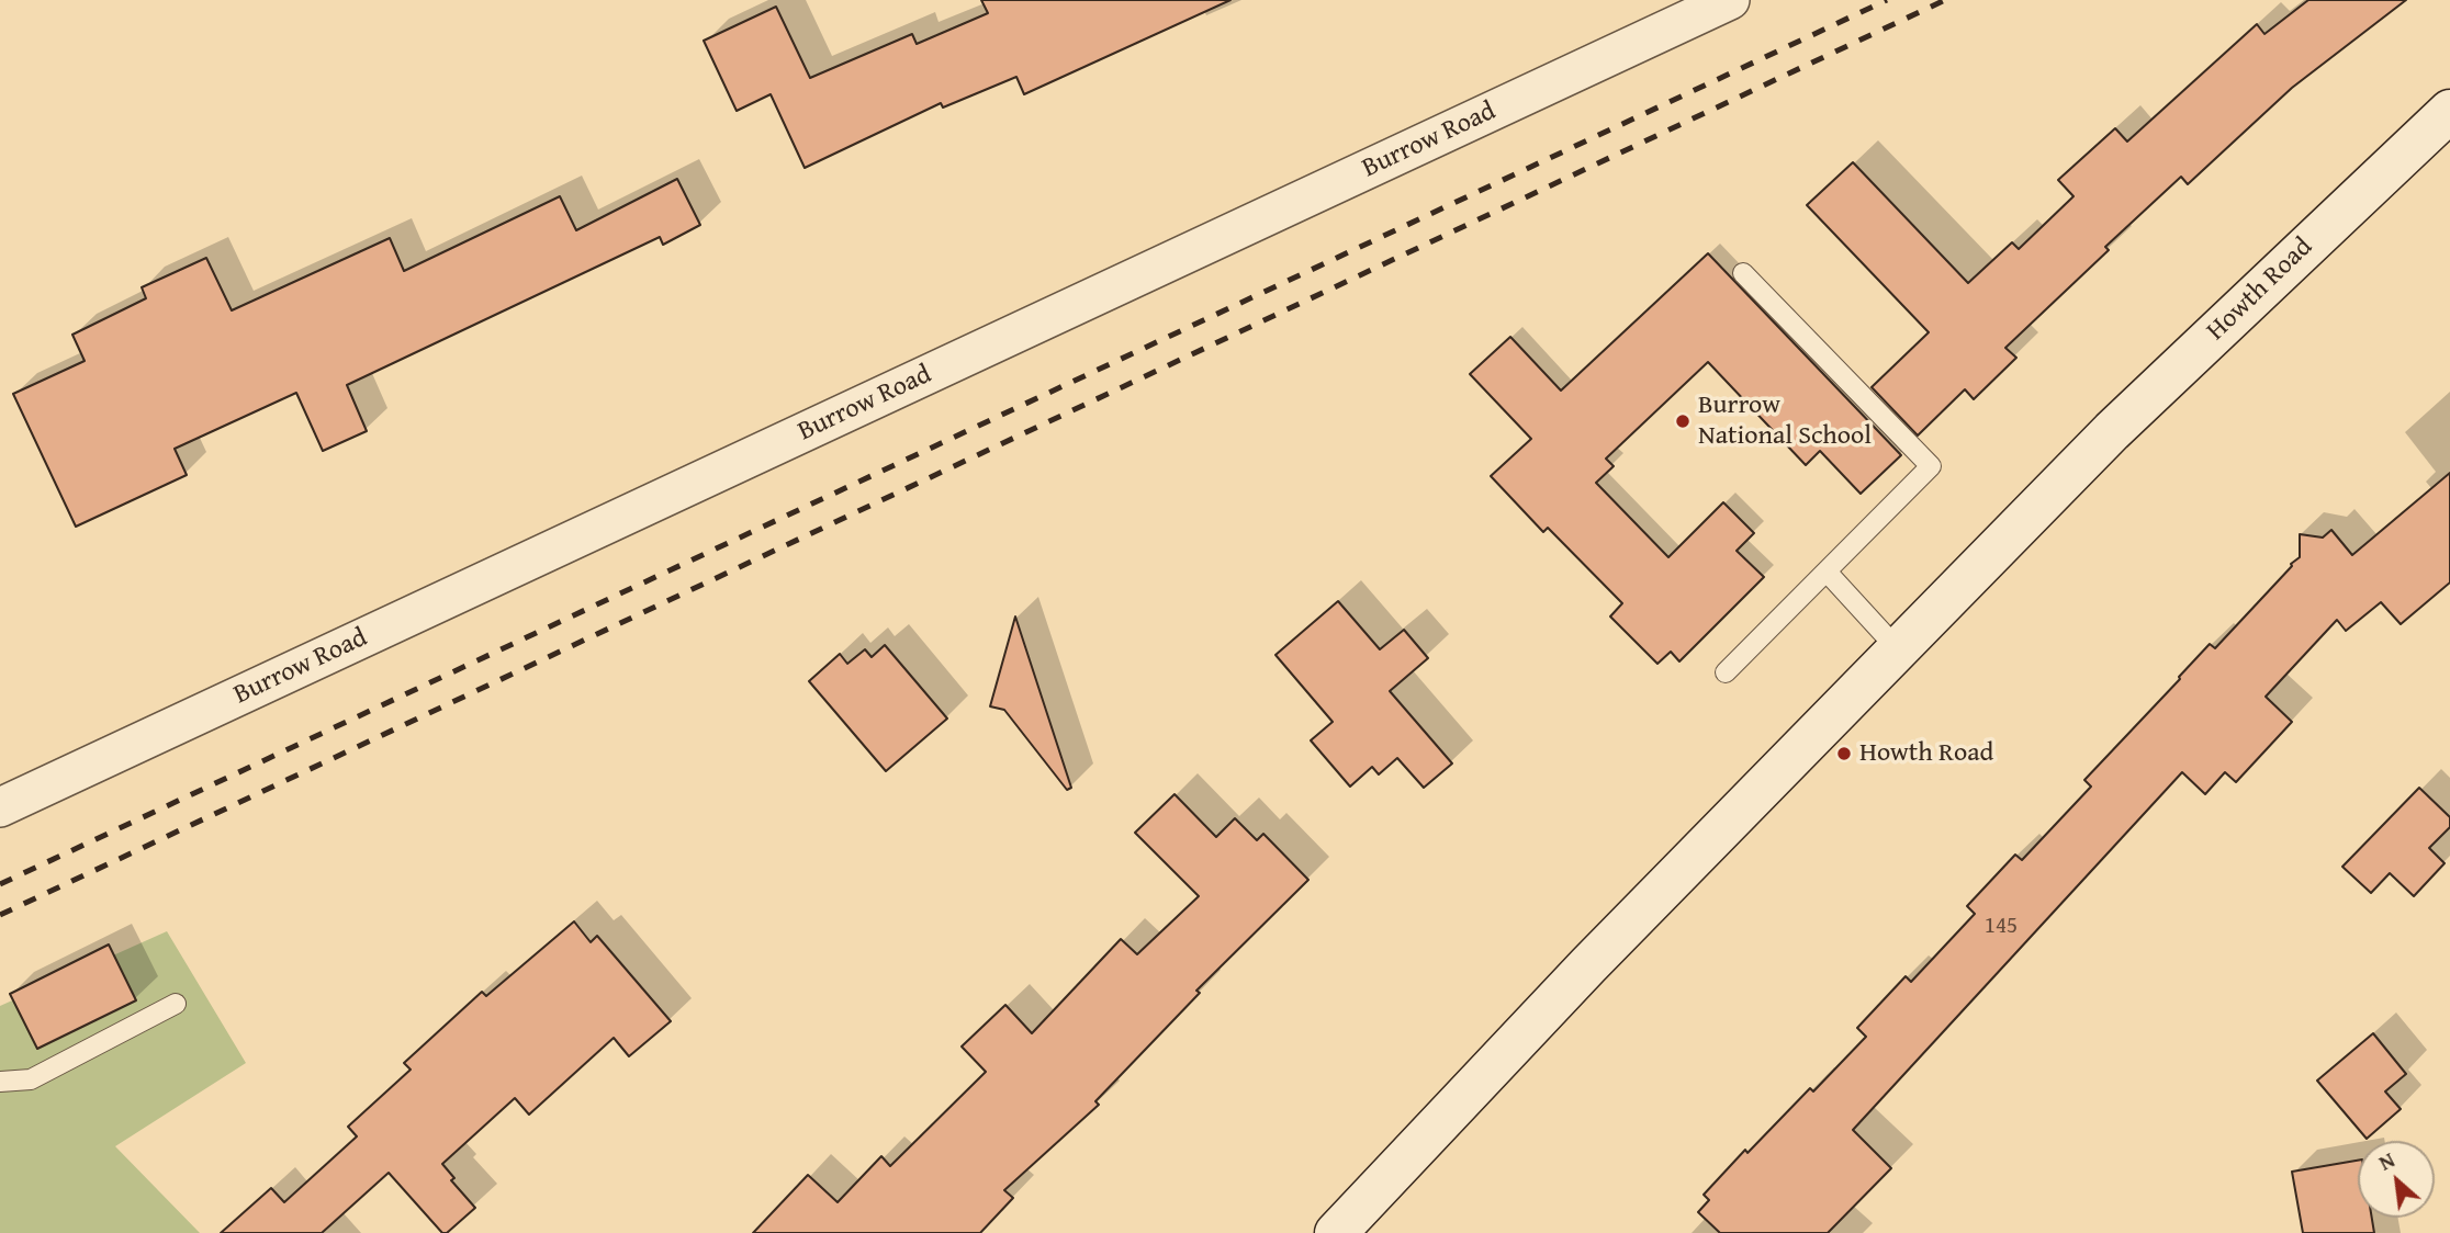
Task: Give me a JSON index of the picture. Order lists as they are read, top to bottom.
{
  "streets": {
    "main road": ["Howth Road"],
    "street": ["Burrow Road"]
  },
  "places": ["Burrow National School", "Howth Road"],
  "house_numbers": ["145"],
  "north": "top left"
}
